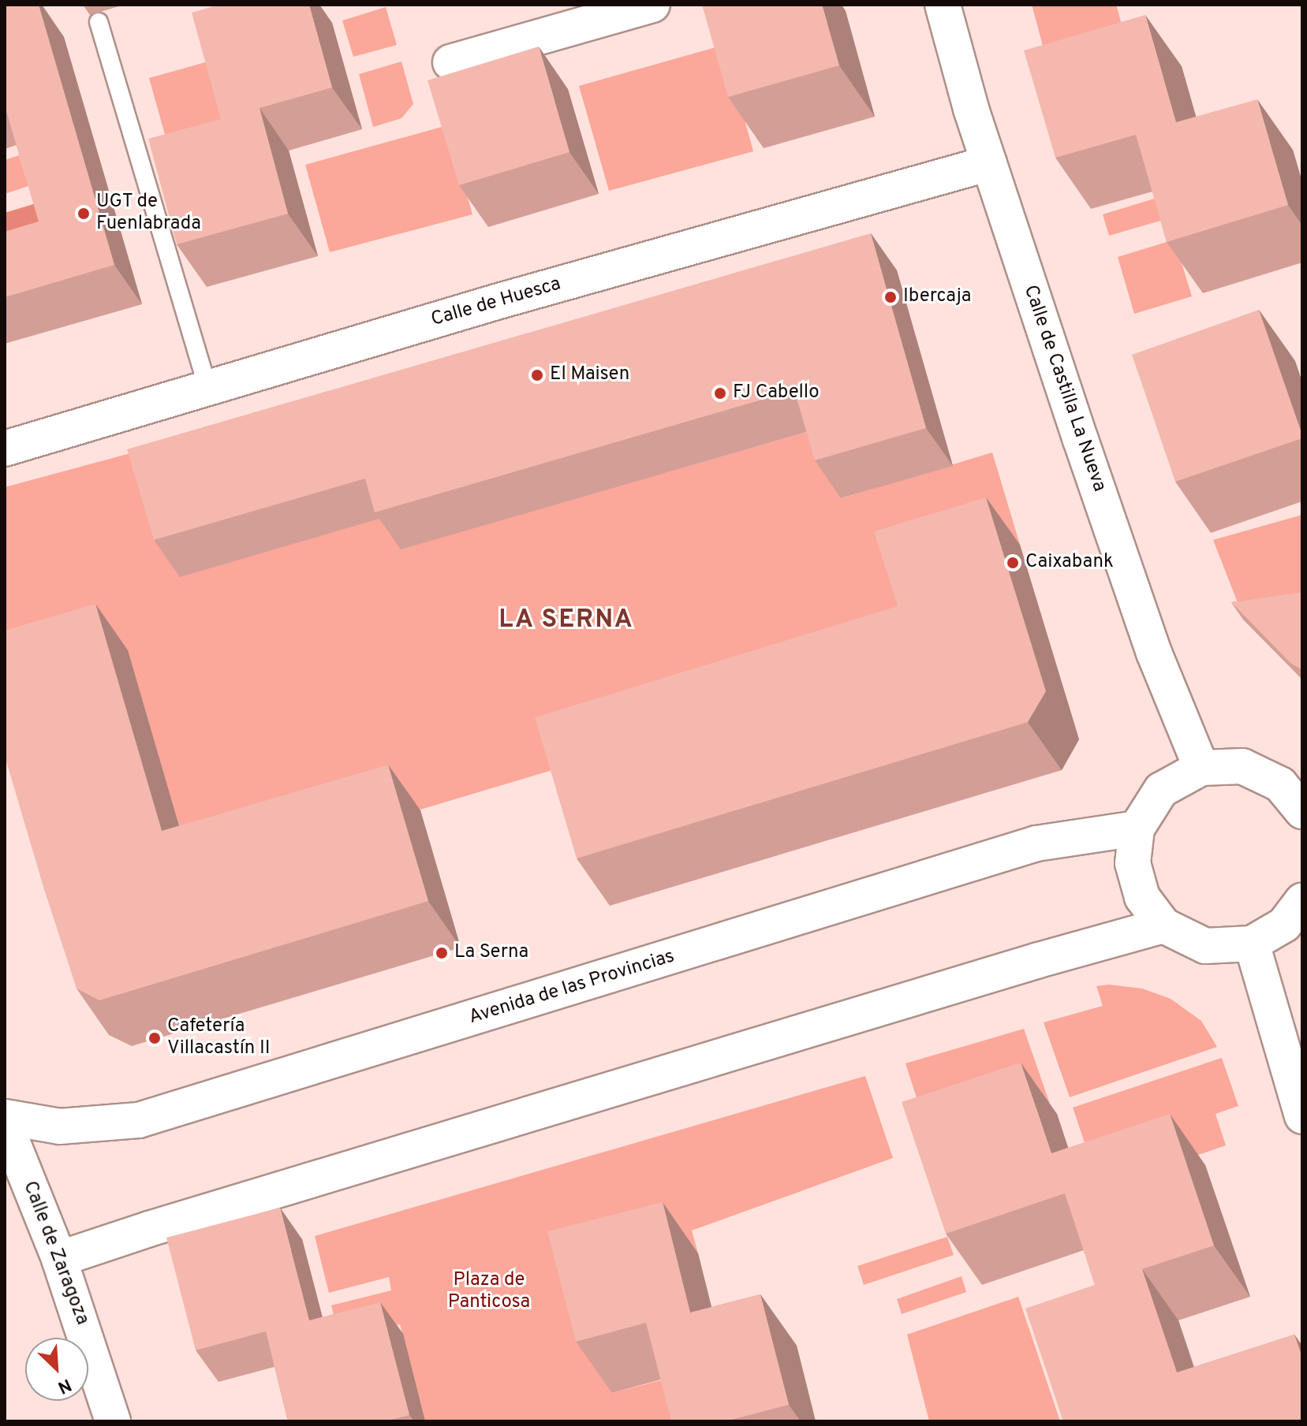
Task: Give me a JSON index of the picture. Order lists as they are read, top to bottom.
{
  "streets": {
    "main road": [
      "Calle de Huesca",
      "Calle de Castilla La Nueva",
      "Avenida de las Provincias",
      "Calle de Zaragoza"
    ]
  },
  "crossings": [
    ["Calle de Huesca", "Calle de Castilla La Nueva"]
  ],
  "districts": ["LA SERNA"],
  "parks": ["Plaza de Panticosa"],
  "places": [
    "UGT de Fuenlabrada",
    "Ibercaja",
    "El Maisen",
    "FJ Cabello",
    "Caixabank",
    "La Serna",
    "Cafetería Villacastín II"
  ],
  "north": "bottom right"
}
